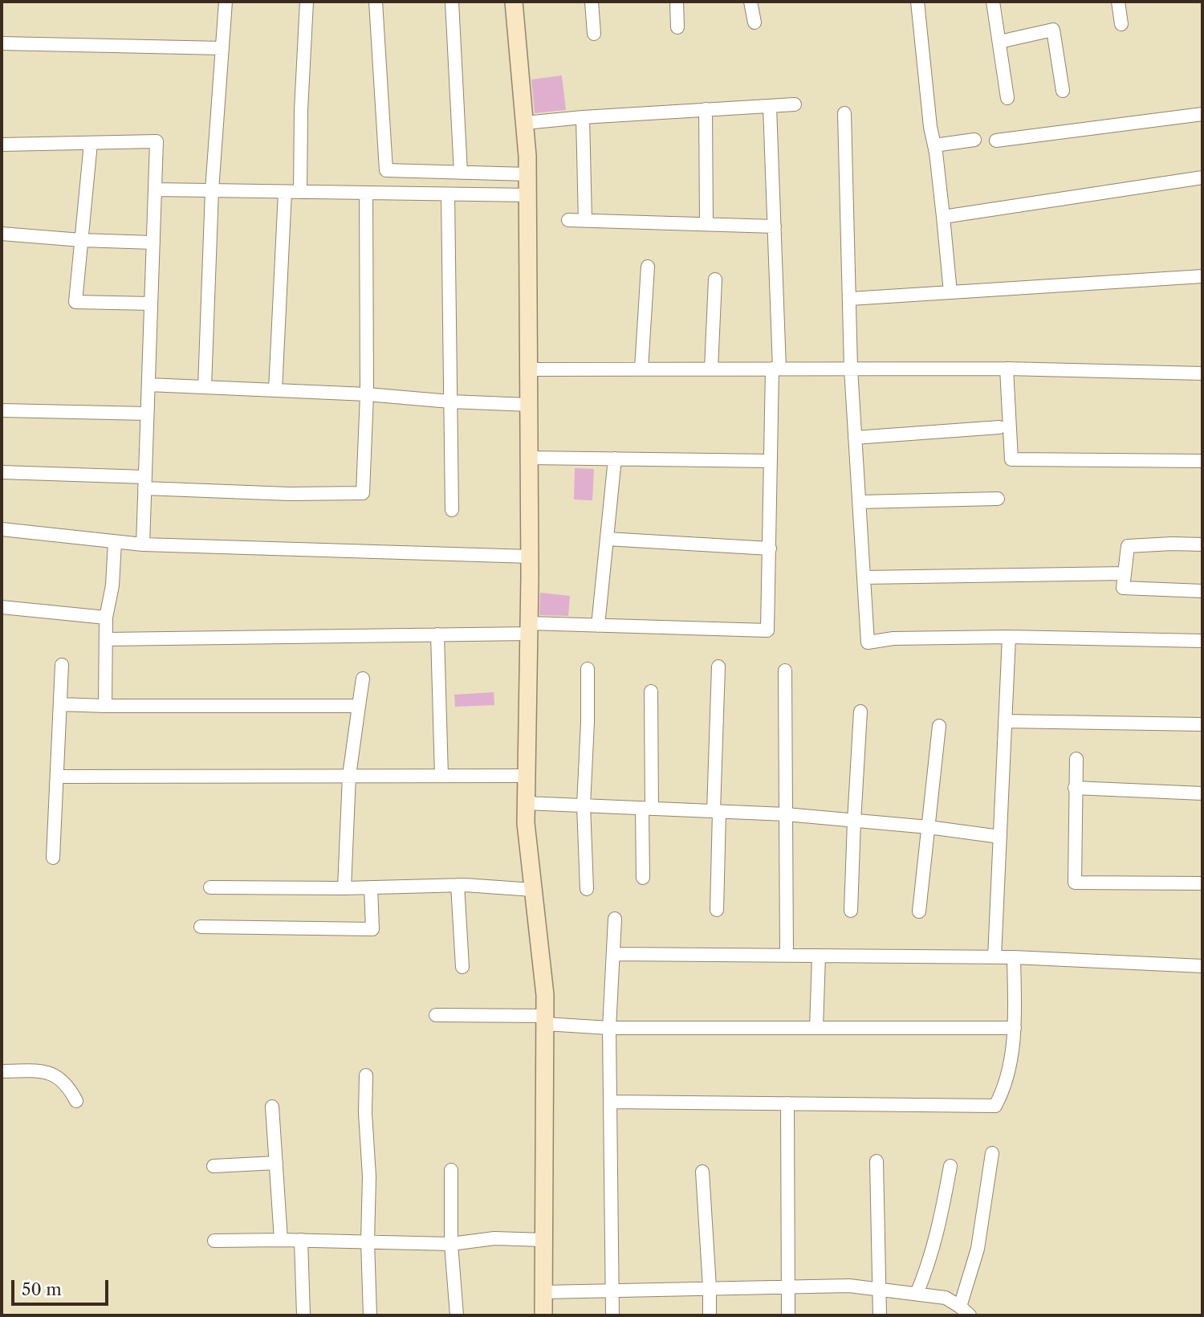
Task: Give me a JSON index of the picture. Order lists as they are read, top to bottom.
{
  "scale_bar": "50 m"
}
